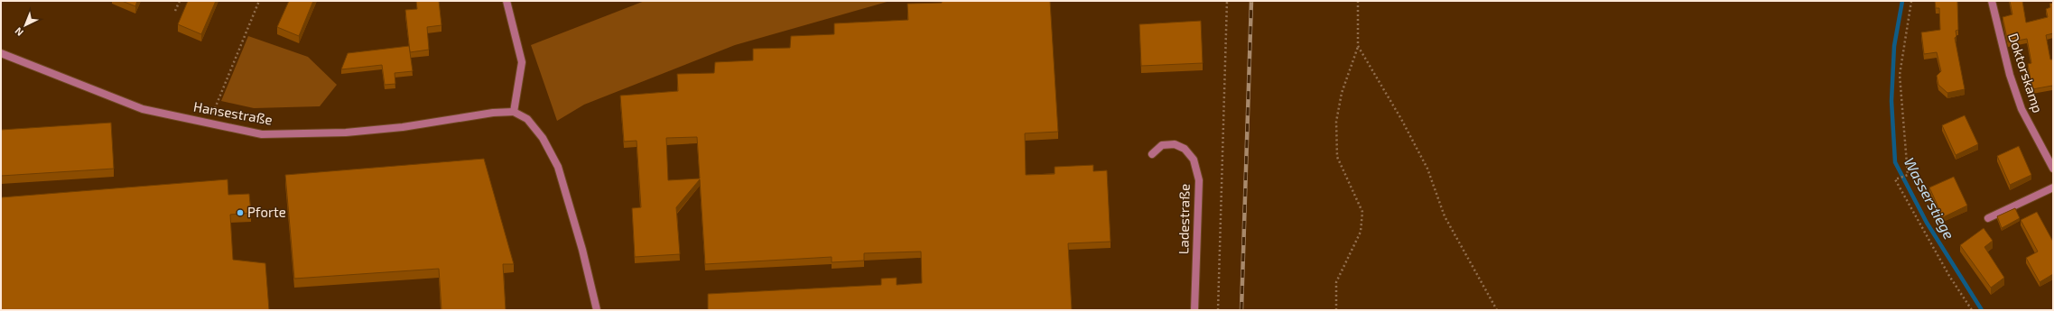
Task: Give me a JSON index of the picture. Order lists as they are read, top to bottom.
{
  "streets": {
    "street": ["Doktorskamp", "Hansestraße", "Ladestraße"]
  },
  "water": ["Wasserstiege"],
  "places": ["Pforte"],
  "north": "bottom left"
}
